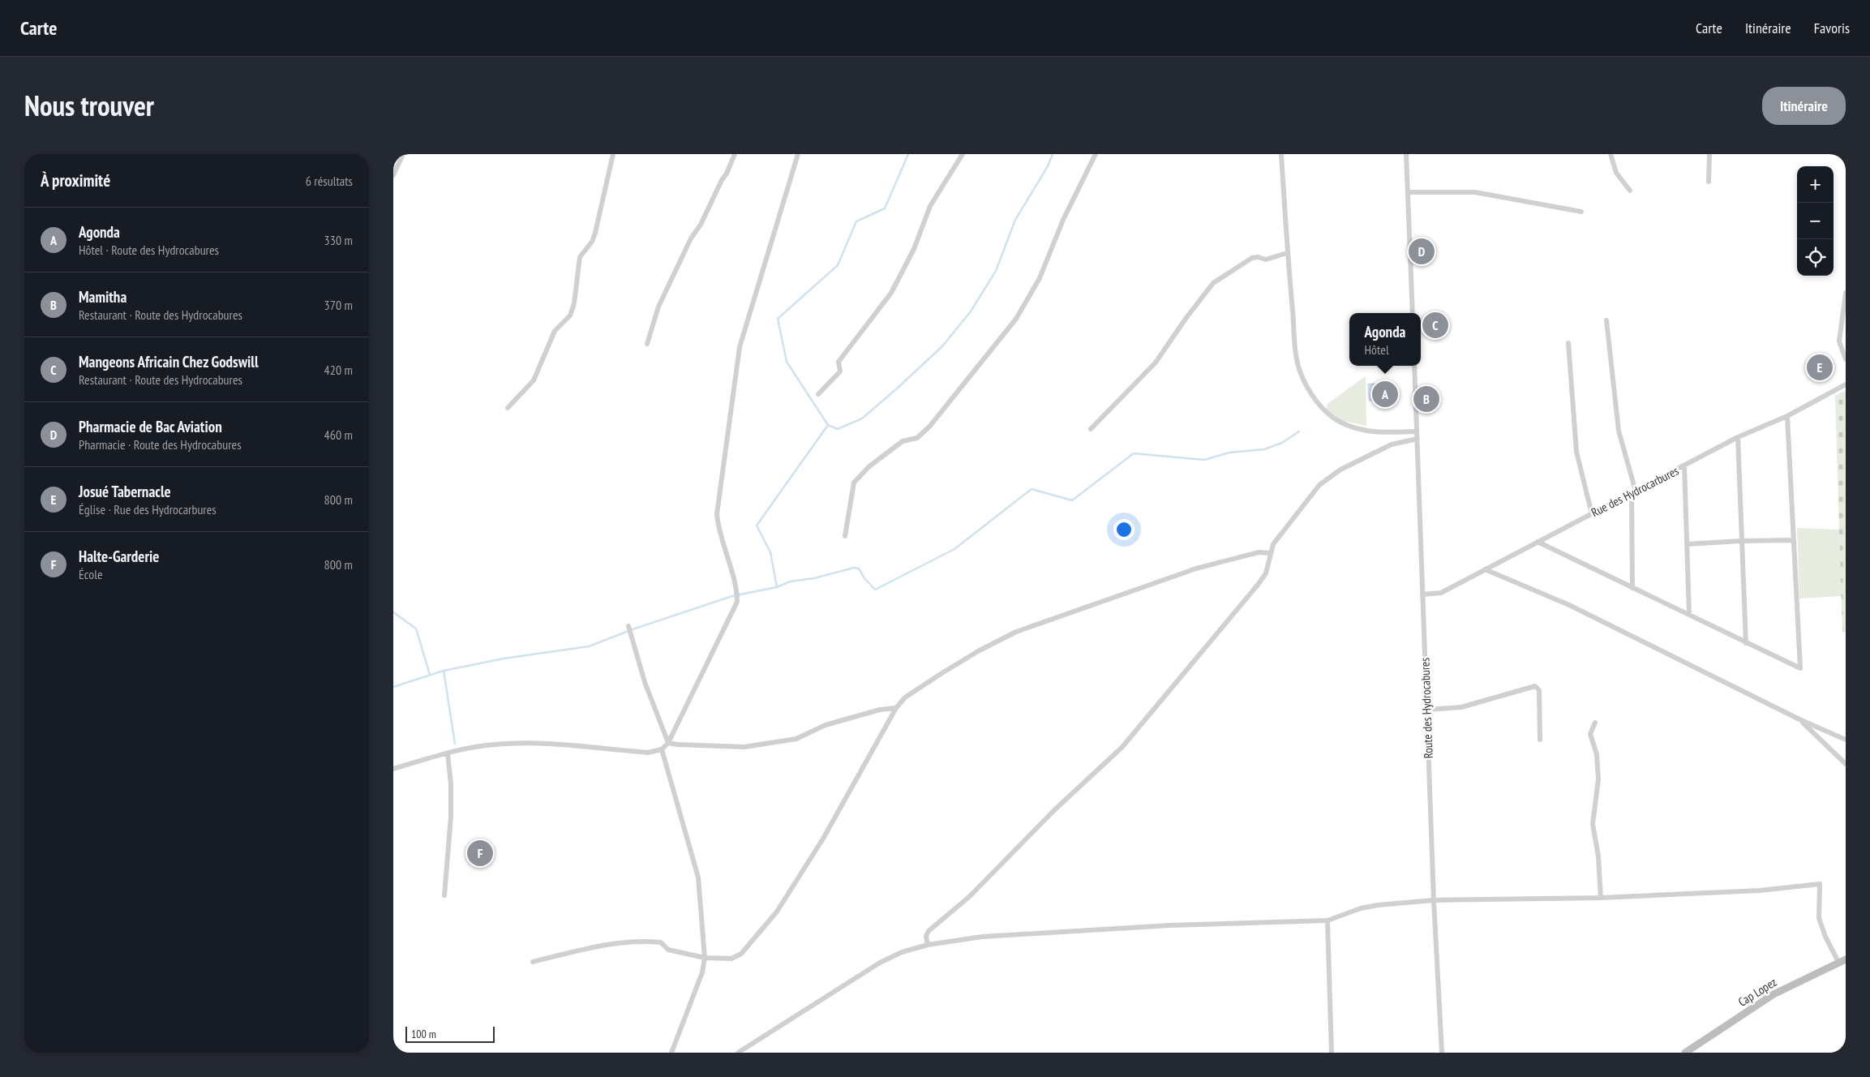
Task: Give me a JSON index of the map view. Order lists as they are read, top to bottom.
{
  "streets": {
    "street": ["Rue des Hydrocarbures", "Route des Hydrocabures", "Cap Lopez"]
  },
  "crossings": [
    ["Rue des Hydrocarbures", "Route des Hydrocabures"]
  ],
  "scale_bar": "100 m",
  "page": {
    "header": "Carte",
    "nav": ["Carte", "Itinéraire", "Favoris"],
    "title": "Nous trouver",
    "buttons": "Itinéraire",
    "heading": ["À proximité", "6 résultats"],
    "map_buttons": ["+", "−"],
    "list": [
      {
        "mark": "A",
        "name": "Agonda",
        "note": "Hôtel · Route des Hydrocabures",
        "value": "330 m"
      },
      {
        "mark": "B",
        "name": "Mamitha",
        "note": "Restaurant · Route des Hydrocabures",
        "value": "370 m"
      },
      {
        "mark": "C",
        "name": "Mangeons Africain Chez Godswill",
        "note": "Restaurant · Route des Hydrocabures",
        "value": "420 m"
      },
      {
        "mark": "D",
        "name": "Pharmacie de Bac Aviation",
        "note": "Pharmacie · Route des Hydrocabures",
        "value": "460 m"
      },
      {
        "mark": "E",
        "name": "Josué Tabernacle",
        "note": "Église · Rue des Hydrocarbures",
        "value": "800 m"
      },
      {
        "mark": "F",
        "name": "Halte-Garderie",
        "note": "École",
        "value": "800 m"
      }
    ],
    "pins": [
      "D",
      "C",
      "E",
      "A",
      "B",
      "F"
    ],
    "popup": ["Agonda", "Hôtel"],
    "scale": "100 m"
  }
}
